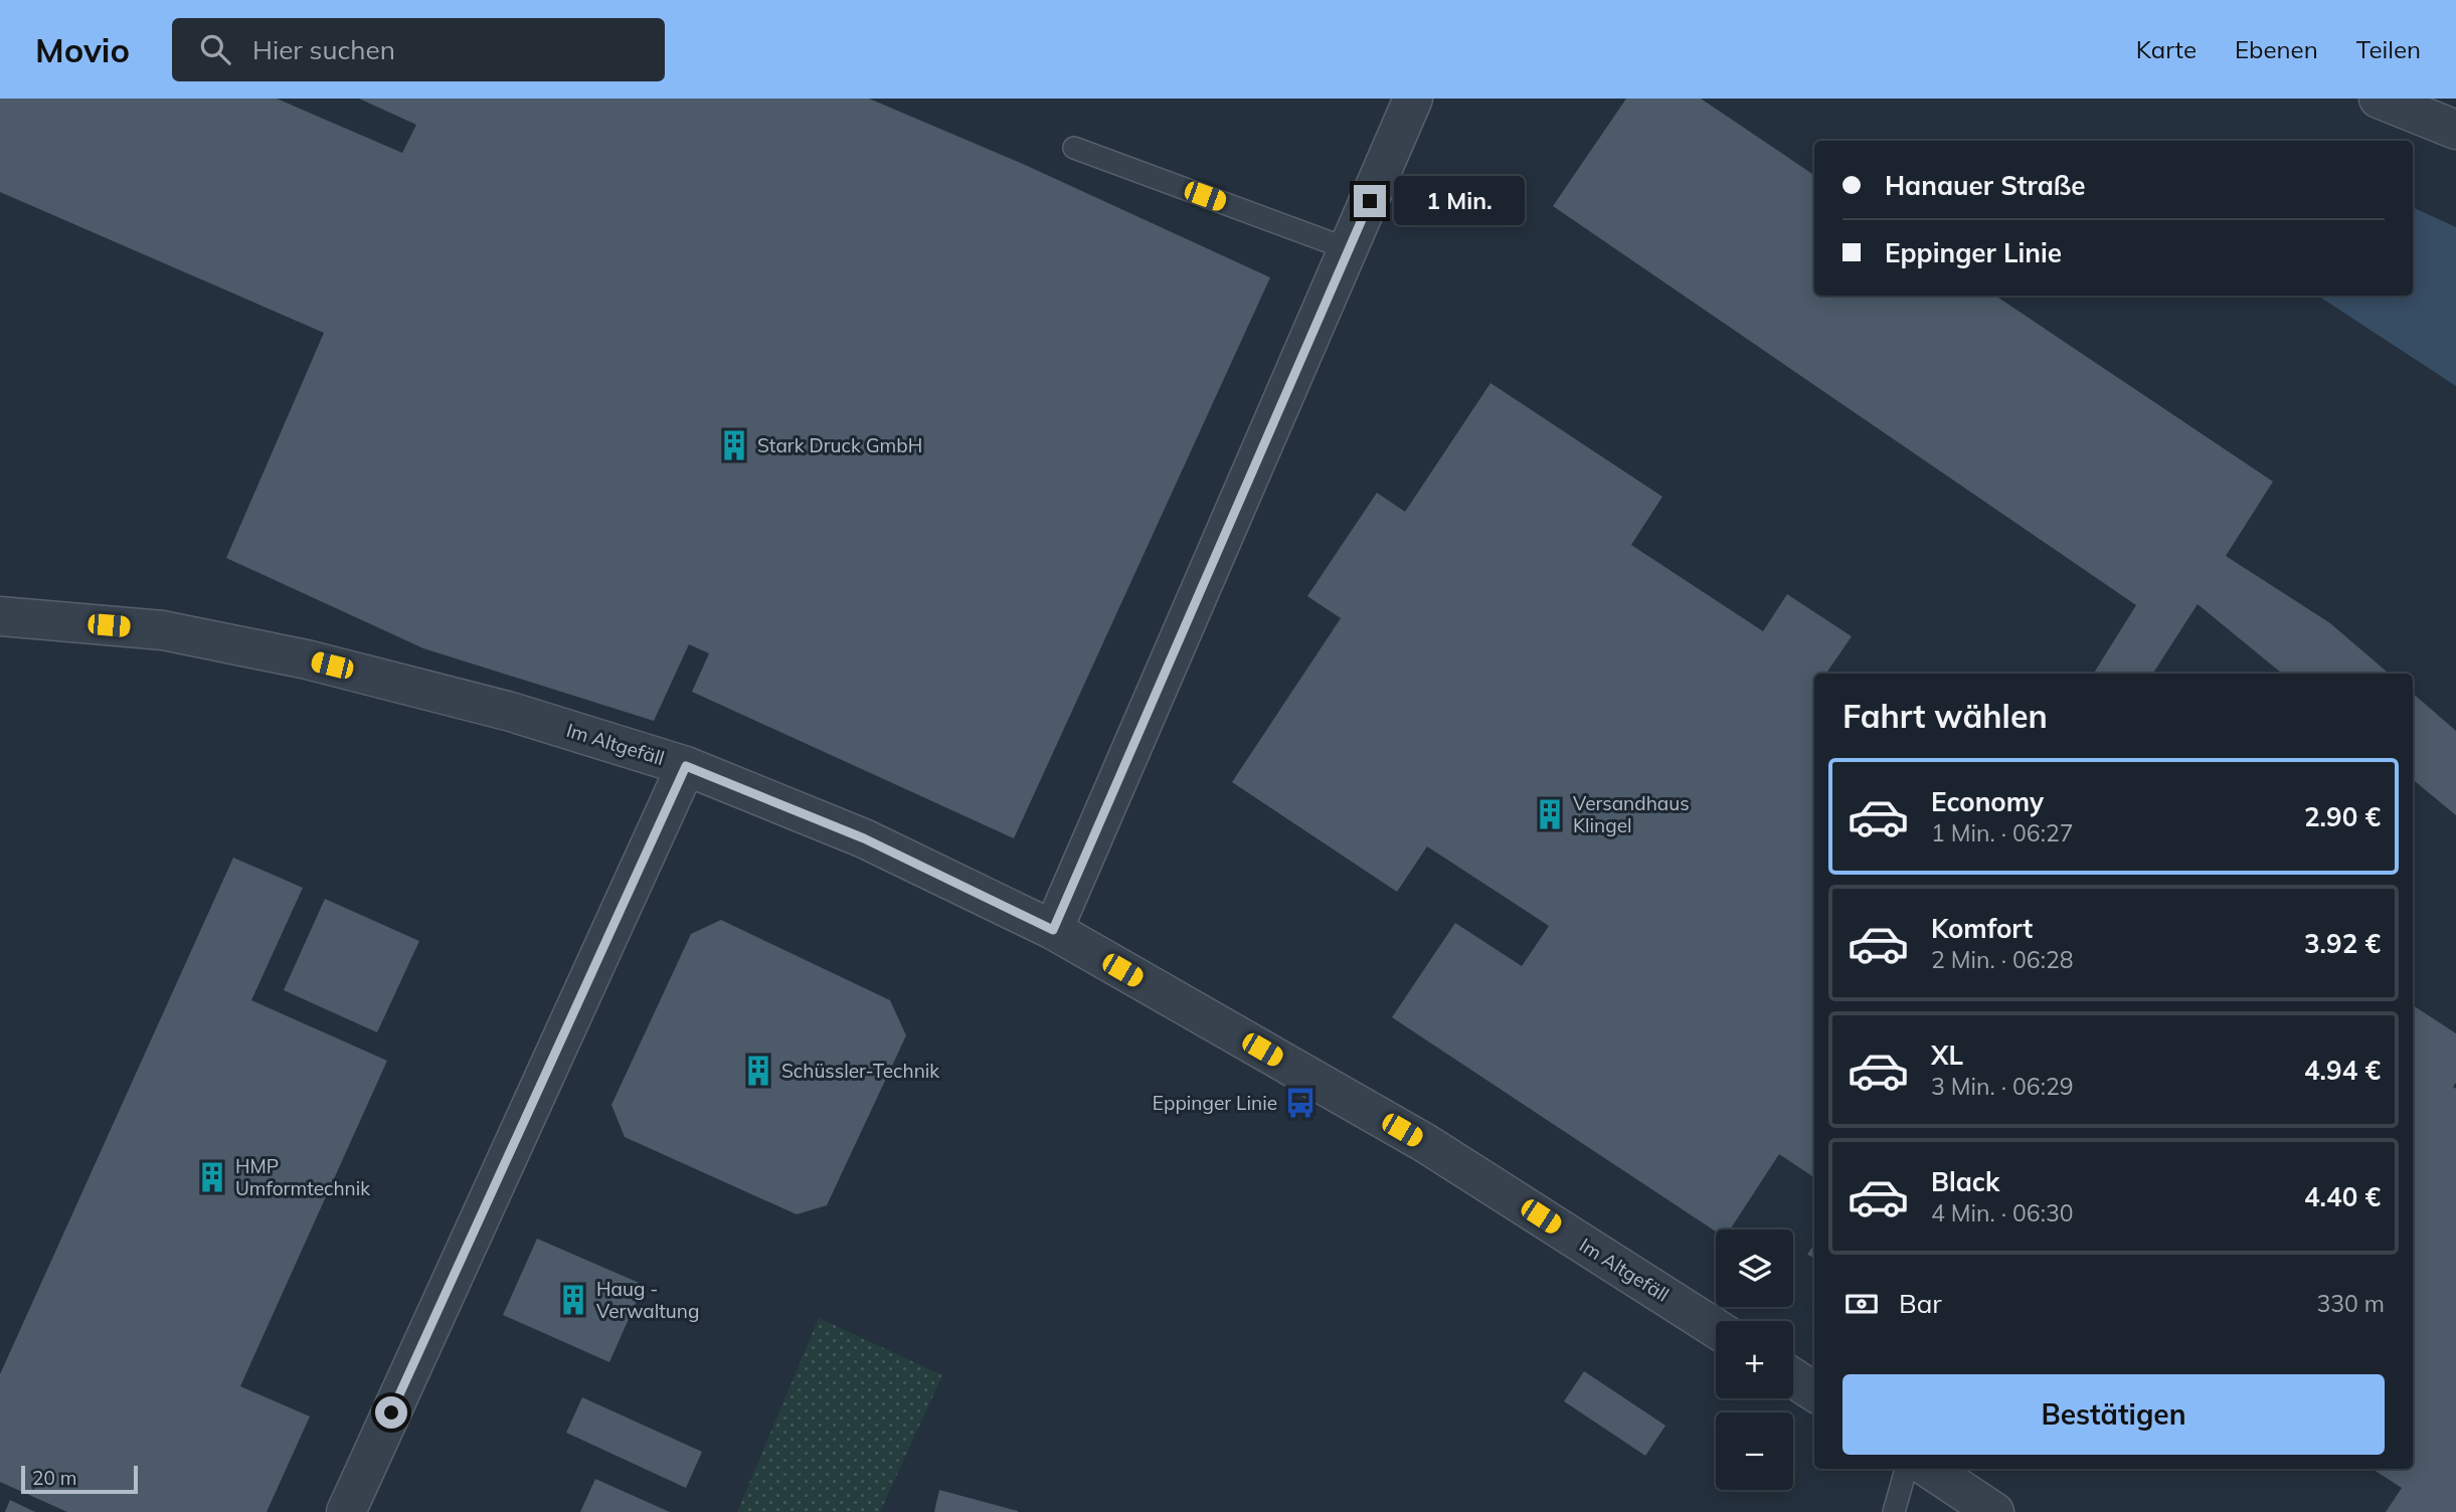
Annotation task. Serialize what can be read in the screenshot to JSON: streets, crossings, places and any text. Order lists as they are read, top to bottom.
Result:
{
  "streets": {
    "street": ["Im Altgefäll"]
  },
  "places": {
    "building": [
      "Stark Druck GmbH",
      "Versandhaus Klingel",
      "Schüssler-Technik",
      "HMP Umformtechnik",
      "Haug - Verwaltung"
    ],
    "bus stop": ["Eppinger Linie"]
  },
  "scale_bar": "20 m",
  "page": {
    "header": "Movio",
    "search": "Hier suchen",
    "nav": ["Karte", "Ebenen", "Teilen"],
    "banner": ["Hanauer Straße", "Eppinger Linie"],
    "bubble": "1 Min.",
    "heading": "Fahrt wählen",
    "list": [
      {
        "name": "Economy",
        "note": "1 Min. · 06:27",
        "value": "2.90 €"
      },
      {
        "name": "Komfort",
        "note": "2 Min. · 06:28",
        "value": "3.92 €"
      },
      {
        "name": "XL",
        "note": "3 Min. · 06:29",
        "value": "4.94 €"
      },
      {
        "name": "Black",
        "note": "4 Min. · 06:30",
        "value": "4.40 €"
      }
    ],
    "map_buttons": ["+", "−"],
    "pay": ["Bar", "330 m"],
    "buttons": "Bestätigen",
    "scale": "20 m"
  }
}
